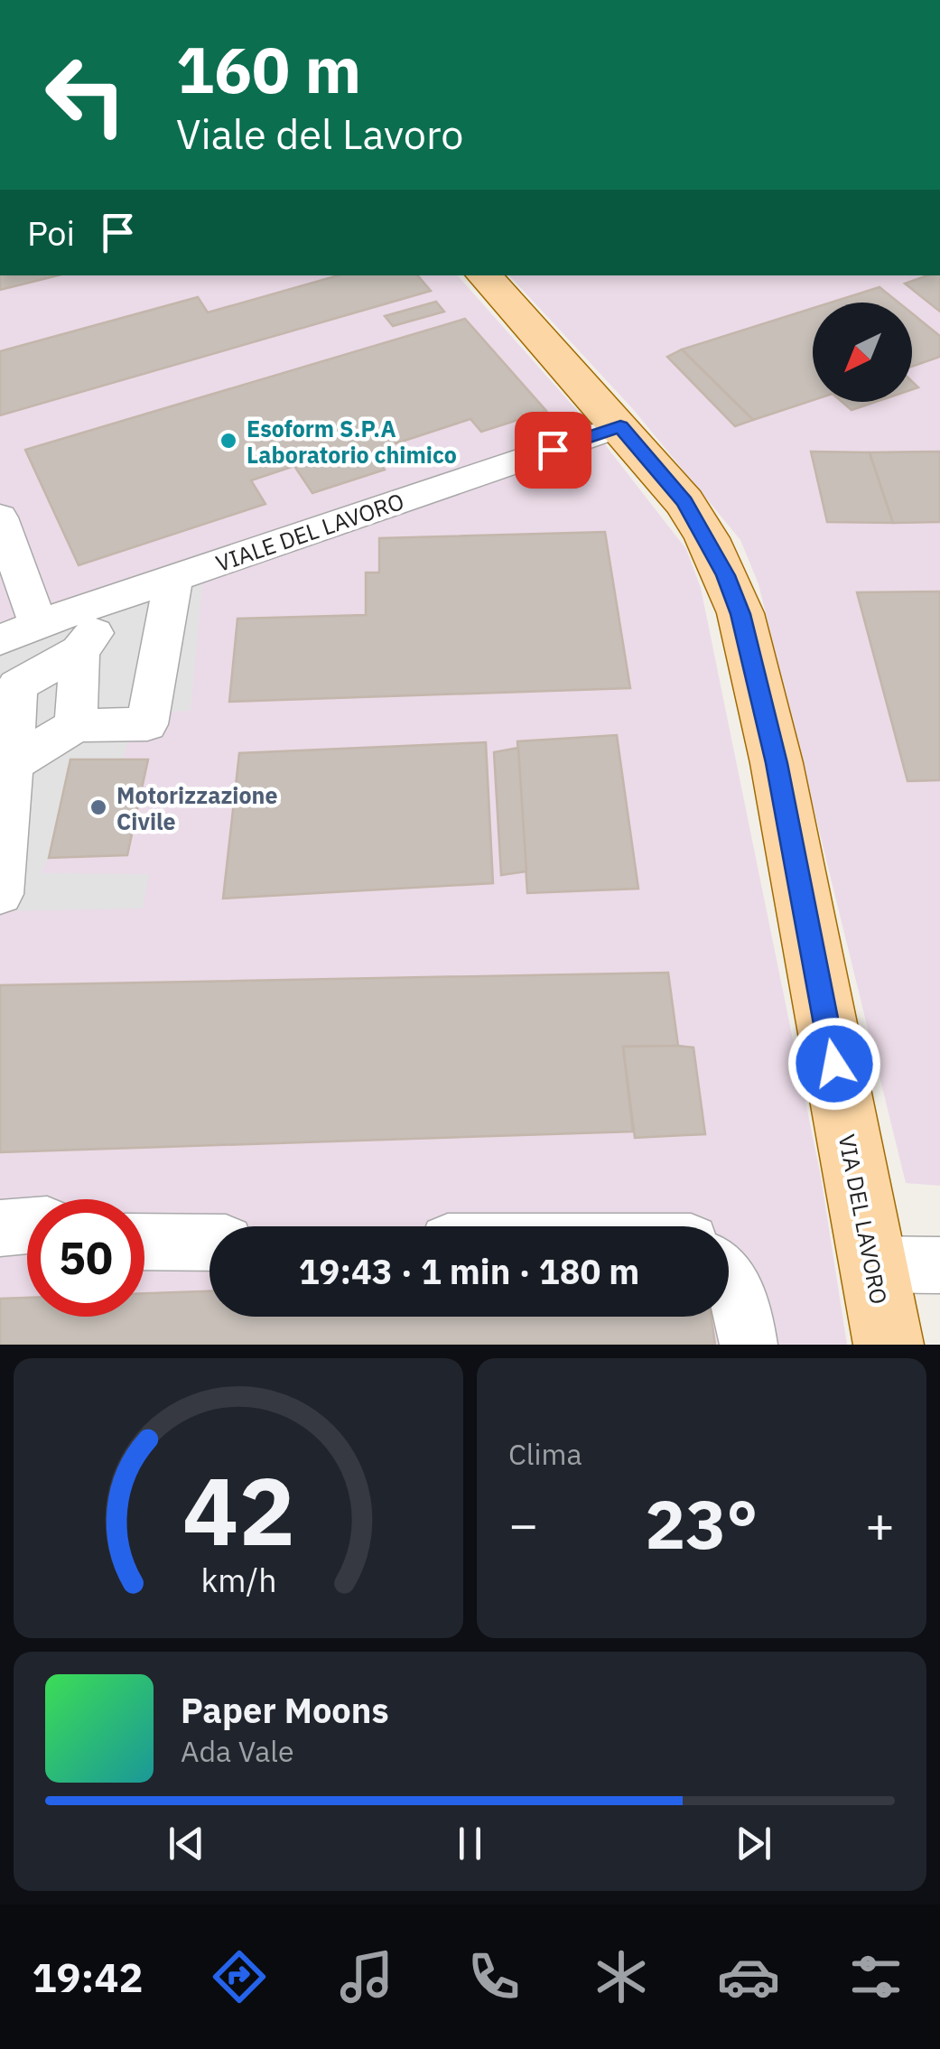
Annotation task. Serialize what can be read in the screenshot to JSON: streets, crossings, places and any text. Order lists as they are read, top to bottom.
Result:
{
  "streets": {
    "main road": ["VIA DEL LAVORO"],
    "street": ["VIALE DEL LAVORO"]
  },
  "crossings": [
    ["VIALE DEL LAVORO", "VIA DEL LAVORO"]
  ],
  "places": ["Esoform S.P.A Laboratorio chimico", "Motorizzazione Civile"],
  "north": "bottom left",
  "page": {
    "turn": ["160 m", "Viale del Lavoro"],
    "then": "Poi",
    "limit": "50",
    "trip": "19:43 · 1 min · 180 m",
    "tile": "Clima",
    "heat": ["−", "23°", "+"],
    "song": ["Paper Moons", "Ada Vale"],
    "tabs": "19:42",
    "gauge": ["42", "km/h"]
  }
}
